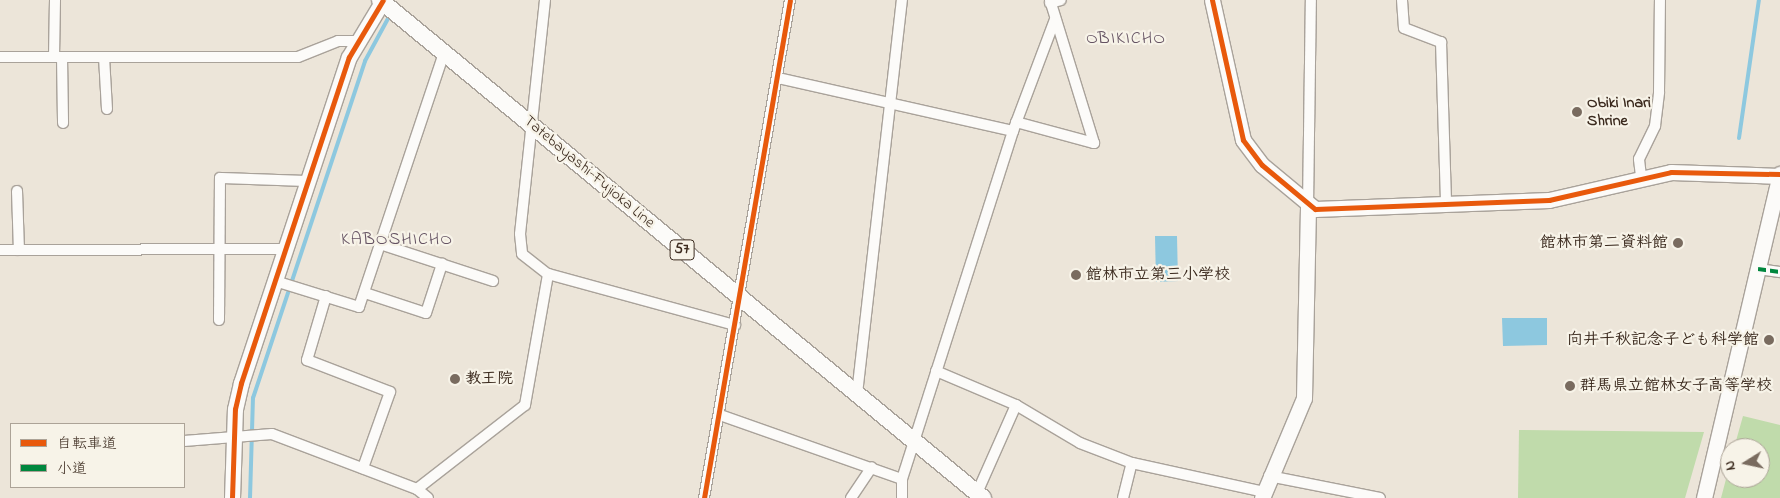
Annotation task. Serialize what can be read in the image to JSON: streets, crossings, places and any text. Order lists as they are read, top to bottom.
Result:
{
  "streets": {
    "main road": ["Tatebayashi-Fujioka Line", "57"]
  },
  "districts": ["OBIKICHO", "KABOSHICHO"],
  "places": [
    "Obiki Inari Shrine",
    "館林市第二資料館",
    "館林市立第三小学校",
    "向井千秋記念子ども科学館",
    "教王院",
    "群馬県立館林女子高等学校"
  ],
  "legend": ["自転車道", "小道"],
  "north": "left"
}
